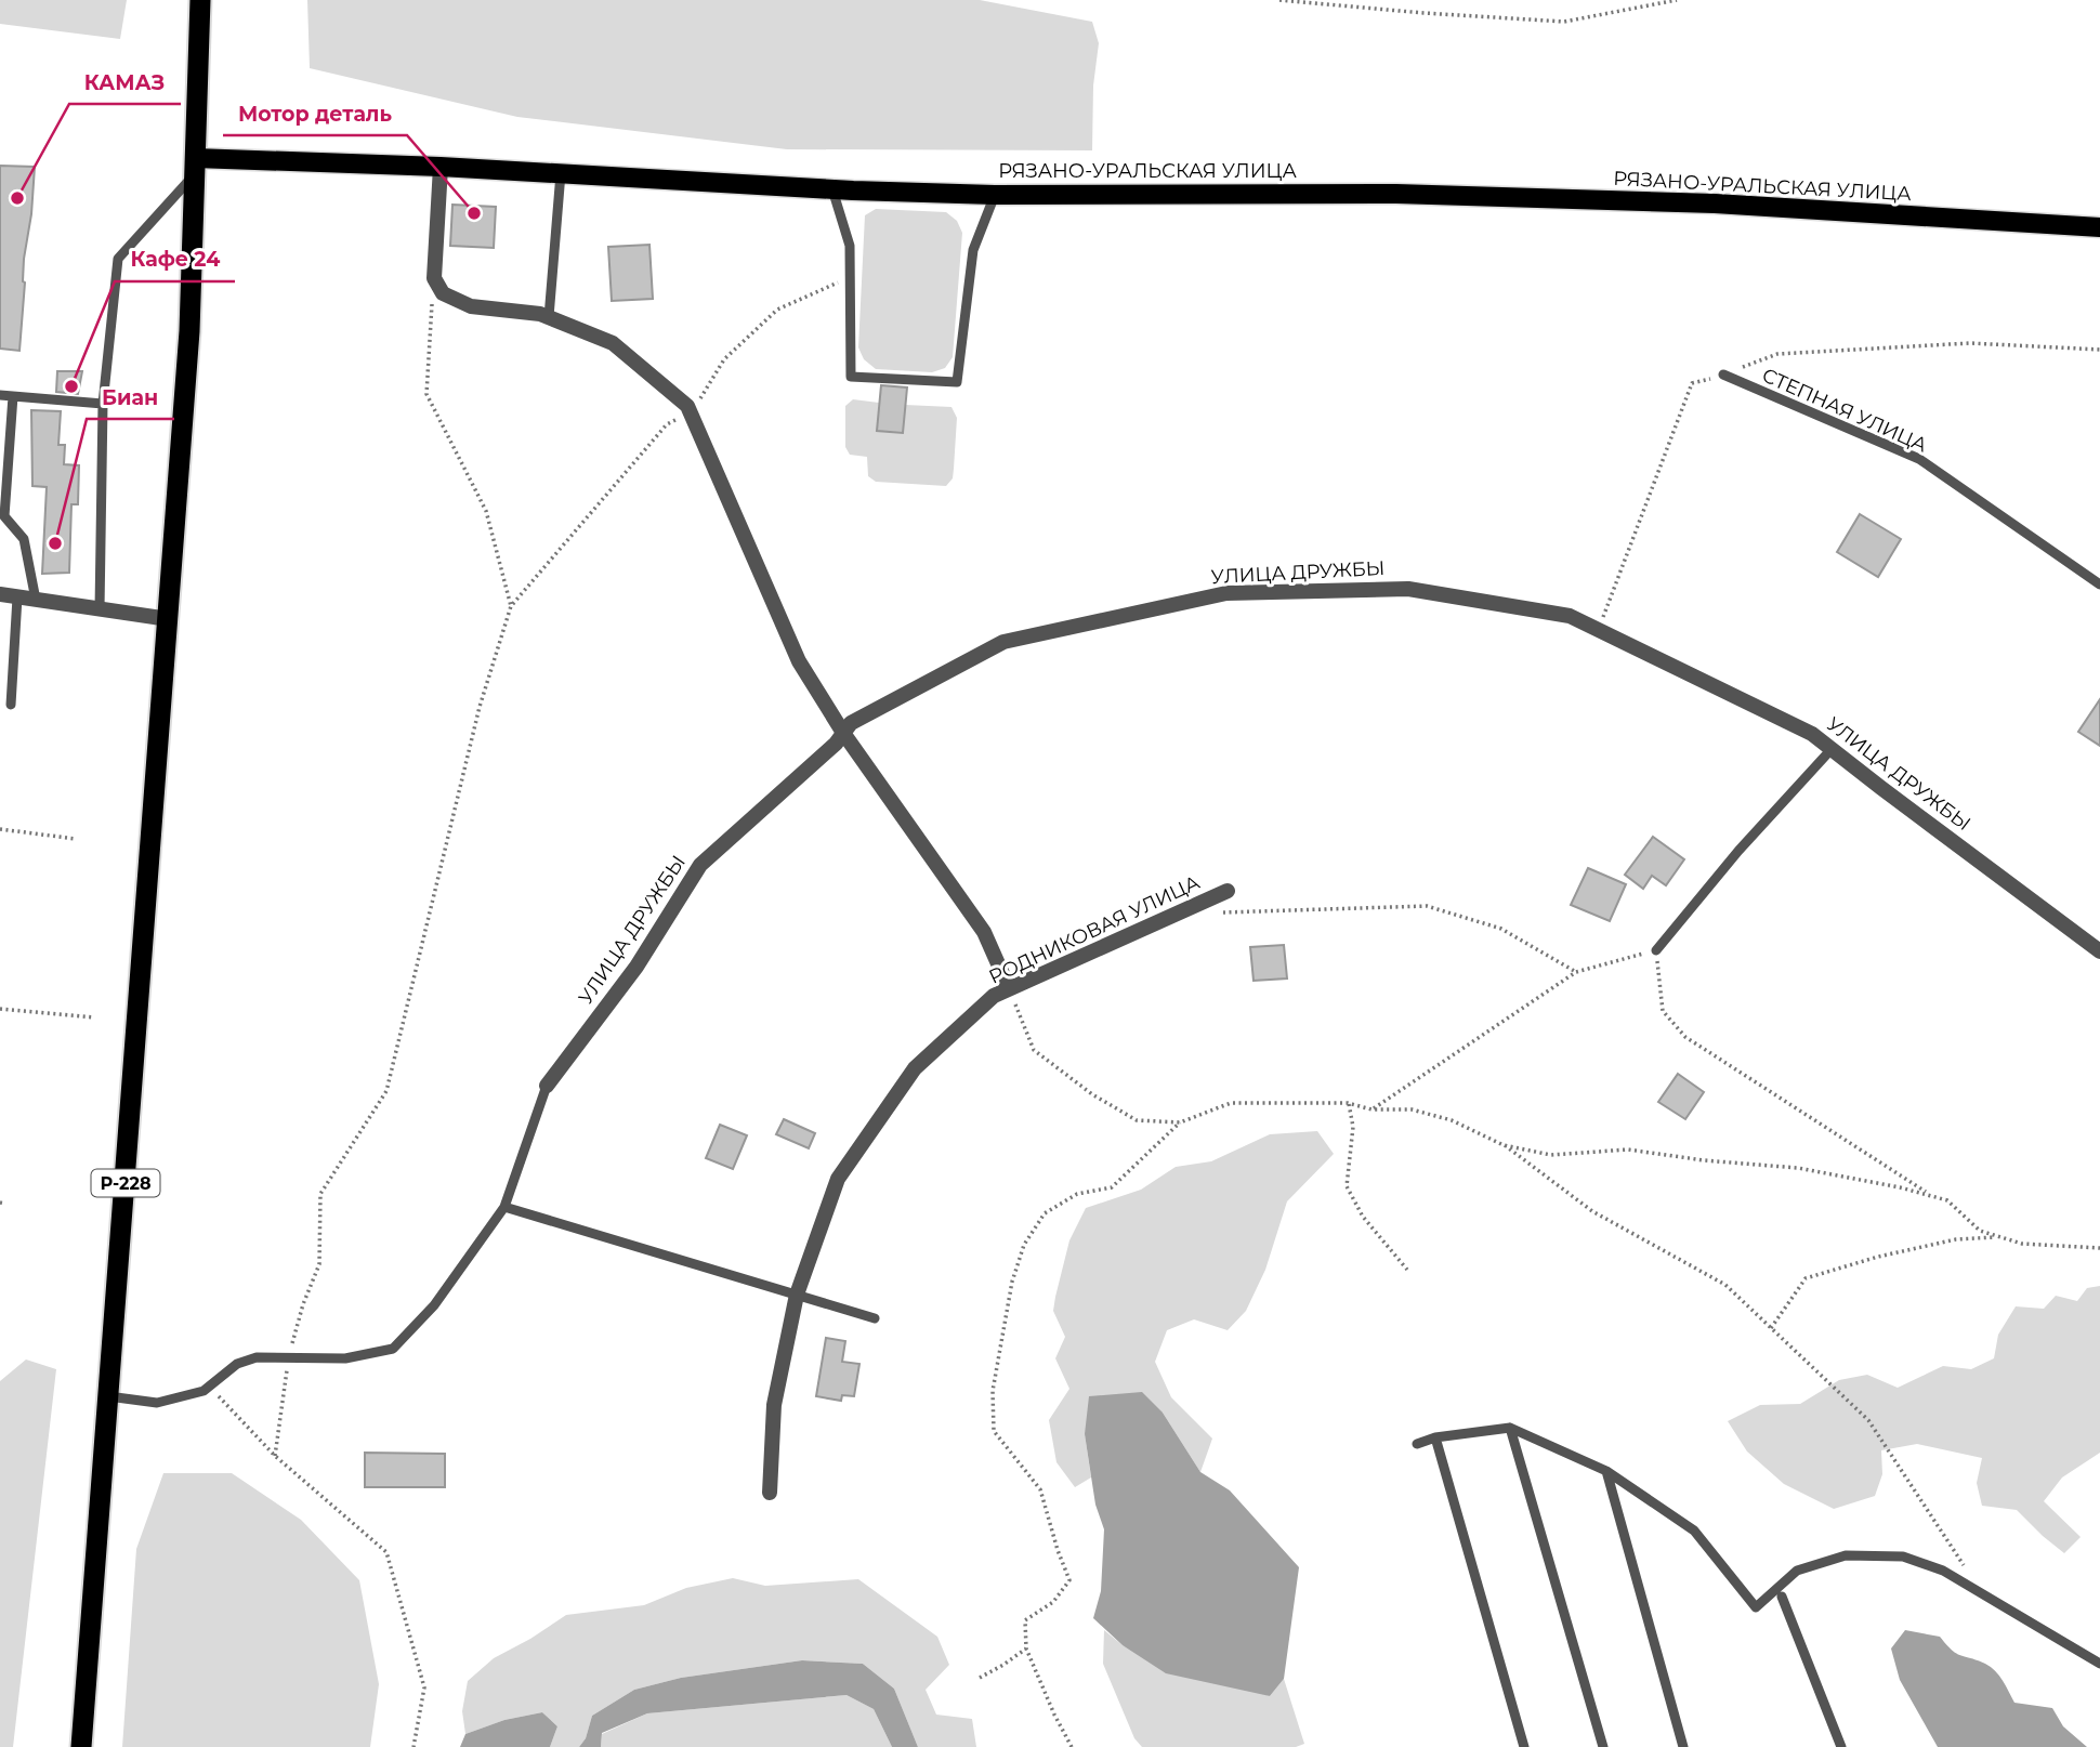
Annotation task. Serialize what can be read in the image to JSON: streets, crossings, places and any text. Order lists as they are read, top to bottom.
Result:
{
  "streets": {
    "highway": ["Р-228"],
    "main road": ["РЯЗАНО-УРАЛЬСКАЯ УЛИЦА"],
    "street": ["УЛИЦА ДРУЖБЫ", "РОДНИКОВАЯ УЛИЦА"],
    "lane": ["СТЕПНАЯ УЛИЦА"]
  },
  "crossings": [
    ["РЯЗАНО-УРАЛЬСКАЯ УЛИЦА", "Р-228"]
  ],
  "places": [
    "КАМАЗ",
    "Мотор деталь",
    "Кафе 24",
    "Биан"
  ]
}
